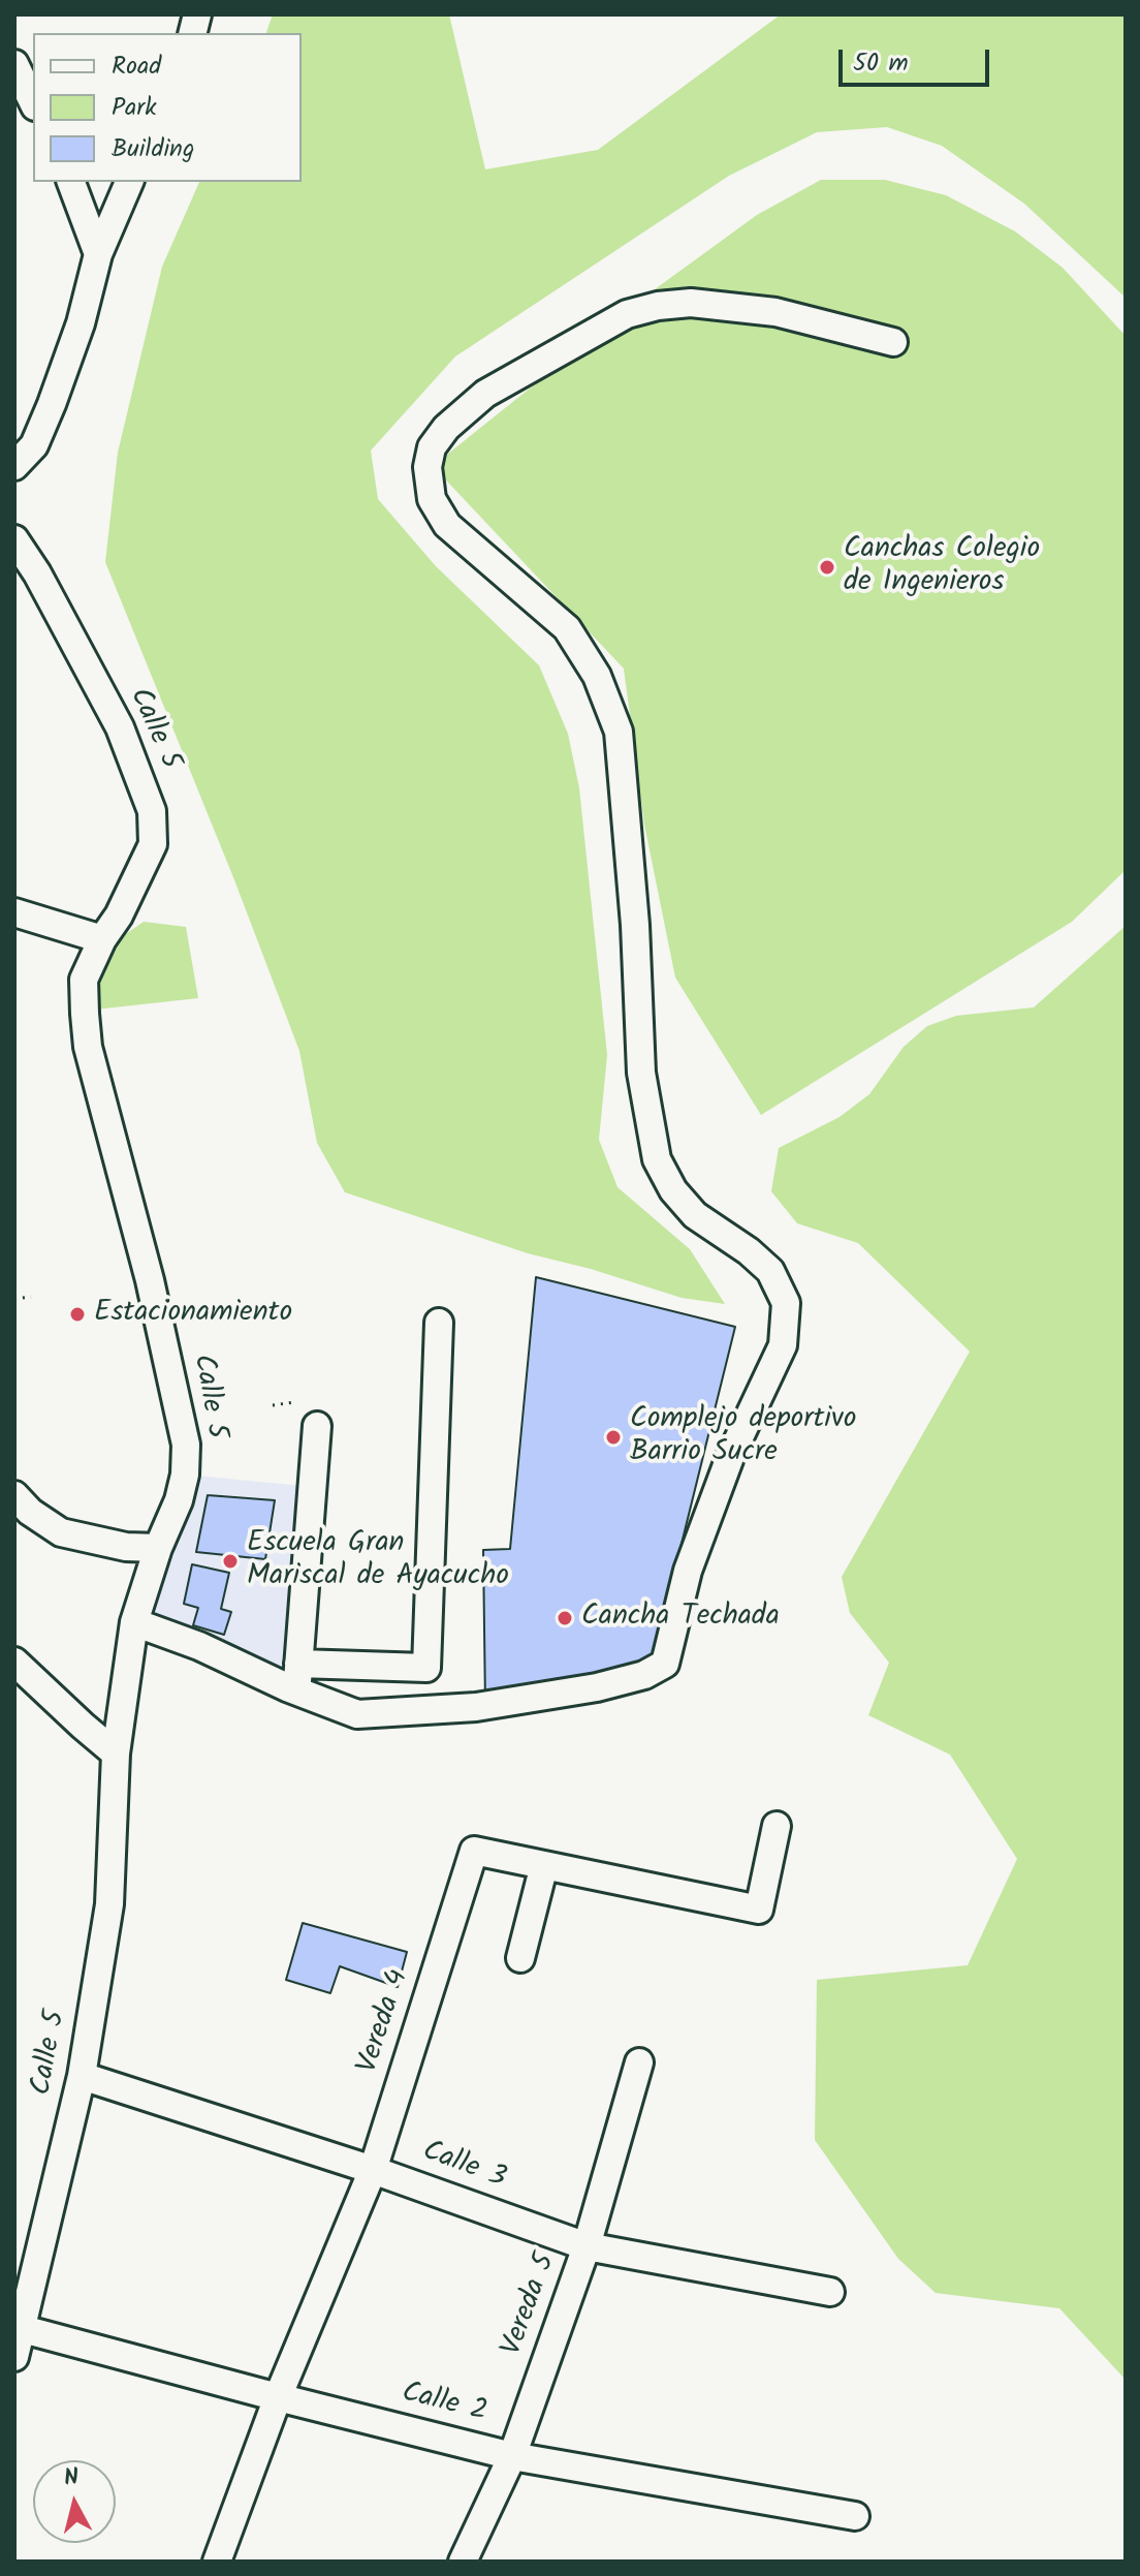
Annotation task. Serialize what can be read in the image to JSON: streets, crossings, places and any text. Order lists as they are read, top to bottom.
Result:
{
  "streets": {
    "street": [
      "Calle 5",
      "Vereda 4",
      "Calle 3",
      "Vereda 5",
      "Calle 2"
    ]
  },
  "crossings": [
    ["Calle 5", "Calle 3"],
    ["Calle 5", "Calle 2"],
    ["Vereda 4", "Calle 3"],
    ["Vereda 4", "Calle 2"],
    ["Calle 3", "Vereda 5"],
    ["Vereda 5", "Calle 2"]
  ],
  "places": [
    "Canchas Colegio de Ingenieros",
    "Estacionamiento",
    "Complejo deportivo Barrio Sucre",
    "Escuela Gran Mariscal de Ayacucho",
    "Cancha Techada"
  ],
  "legend": ["Road", "Park", "Building"],
  "scale_bar": "50 m",
  "north": "top"
}
